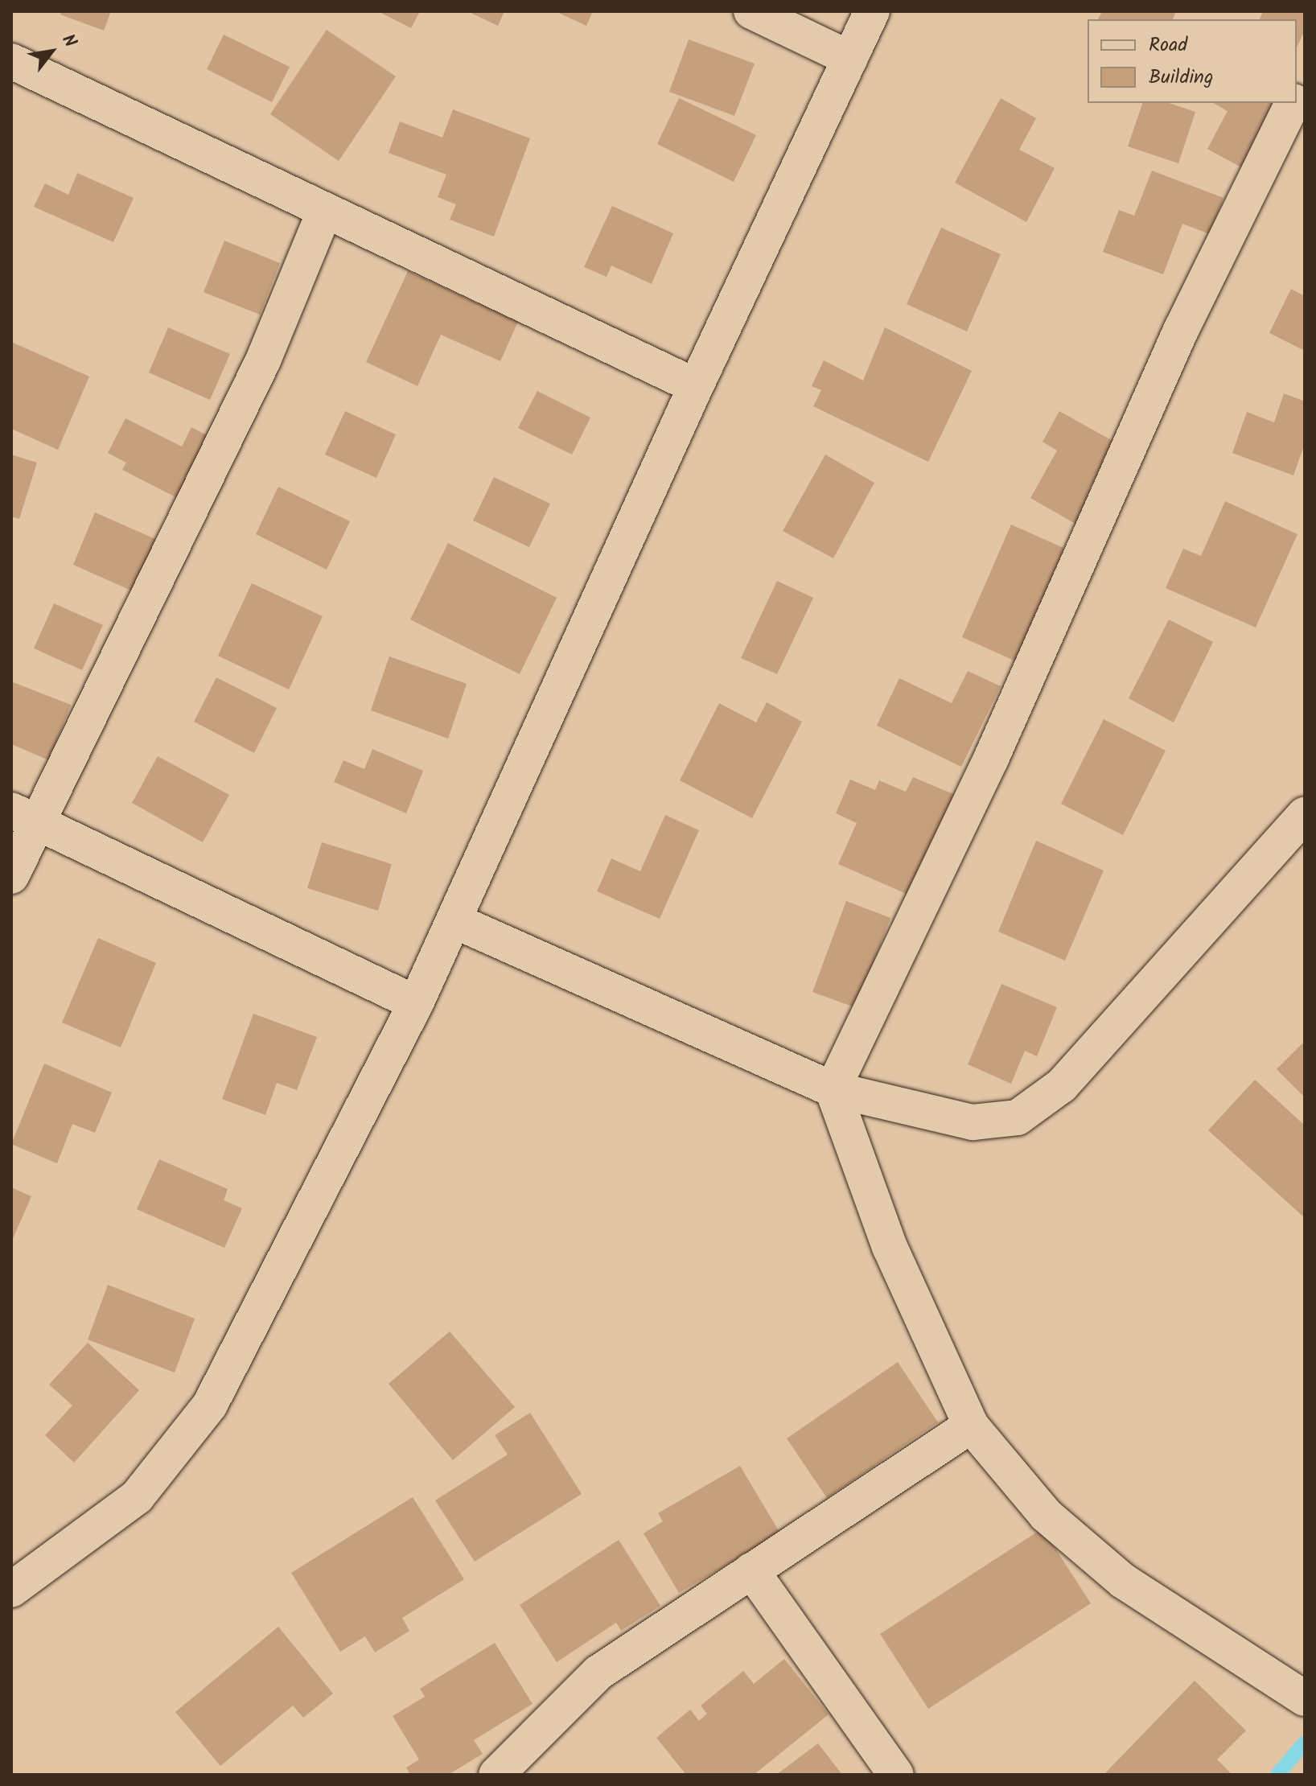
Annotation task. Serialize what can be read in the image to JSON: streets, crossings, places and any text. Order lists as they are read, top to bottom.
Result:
{
  "legend": ["Road", "Building"],
  "north": "top right"
}
